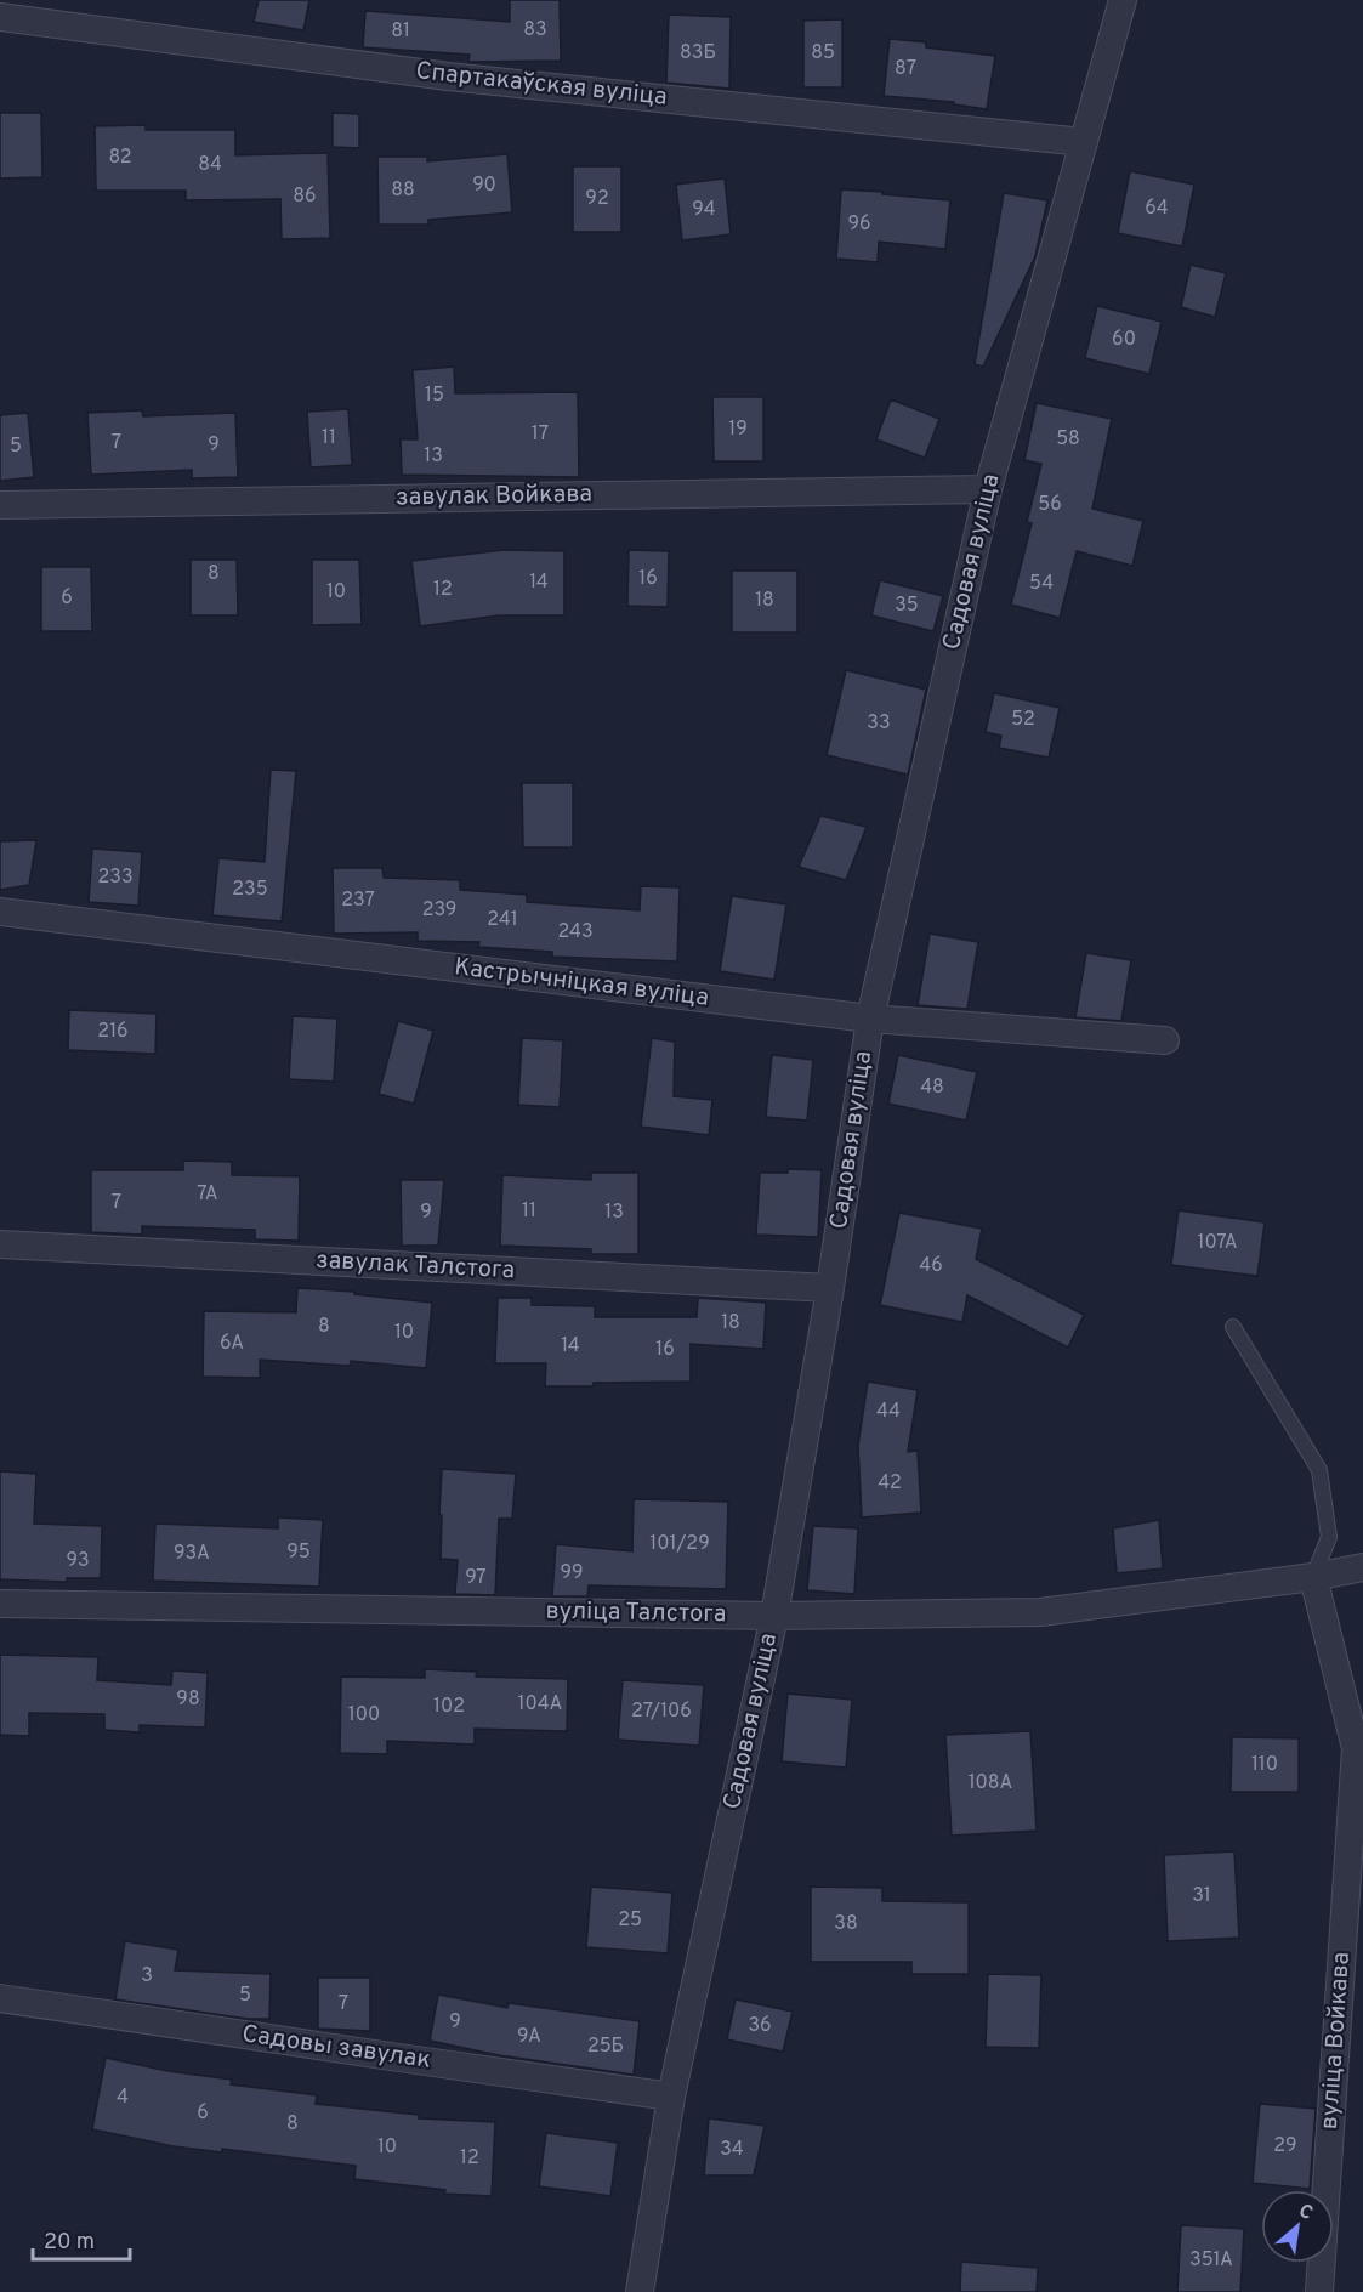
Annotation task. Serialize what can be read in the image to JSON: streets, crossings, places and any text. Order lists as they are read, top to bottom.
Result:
{
  "streets": {
    "street": [
      "Спартакаўская вуліца",
      "завулак Войкава",
      "Садовая вуліца",
      "Кастрычніцкая вуліца",
      "завулак Талстога",
      "вуліца Талстога",
      "вуліца Войкава",
      "Садовы завулак"
    ]
  },
  "crossings": [
    ["Спартакаўская вуліца", "Садовая вуліца"],
    ["завулак Войкава", "Садовая вуліца"],
    ["Садовая вуліца", "Кастрычніцкая вуліца"],
    ["Садовая вуліца", "завулак Талстога"],
    ["Садовая вуліца", "вуліца Талстога"],
    ["Садовая вуліца", "Садовы завулак"],
    ["вуліца Талстога", "вуліца Войкава"]
  ],
  "house_numbers": [
    "83",
    "81",
    "83Б",
    "85",
    "87",
    "82",
    "84",
    "90",
    "88",
    "86",
    "92",
    "64",
    "94",
    "96",
    "60",
    "15",
    "19",
    "17",
    "11",
    "58",
    "7",
    "9",
    "5",
    "13",
    "56",
    "8",
    "16",
    "14",
    "54",
    "12",
    "10",
    "6",
    "18",
    "35",
    "52",
    "33",
    "233",
    "235",
    "237",
    "239",
    "241",
    "243",
    "216",
    "48",
    "7А",
    "7",
    "11",
    "9",
    "13",
    "107А",
    "46",
    "18",
    "8",
    "10",
    "6А",
    "14",
    "16",
    "44",
    "42",
    "101/29",
    "95",
    "93А",
    "93",
    "99",
    "97",
    "98",
    "104А",
    "102",
    "27/106",
    "100",
    "110",
    "108А",
    "31",
    "25",
    "38",
    "3",
    "5",
    "7",
    "9",
    "36",
    "9А",
    "25Б",
    "4",
    "6",
    "8",
    "29",
    "10",
    "34",
    "12",
    "351А"
  ],
  "scale_bar": "20 m",
  "north": "top right"
}
